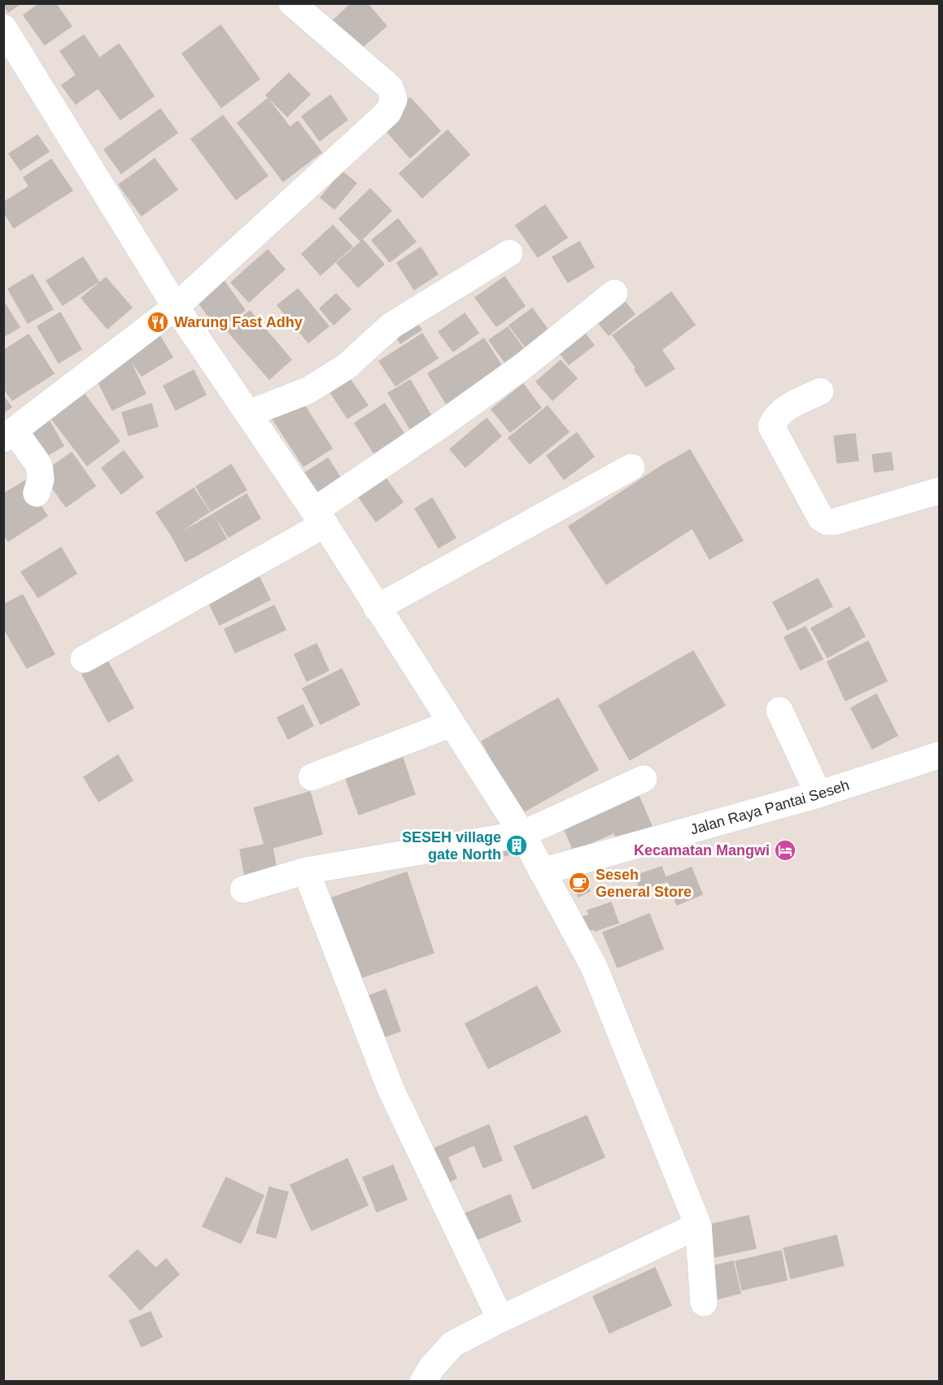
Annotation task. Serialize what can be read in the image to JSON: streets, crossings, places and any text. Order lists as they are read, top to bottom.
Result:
{
  "streets": {
    "street": ["Jalan Raya Pantai Seseh"]
  },
  "places": {
    "restaurant": ["Warung Fast Adhy"],
    "building": ["SESEH village gate North"],
    "hotel": ["Kecamatan Mangwi"],
    "cafe": ["Seseh General Store"]
  }
}
